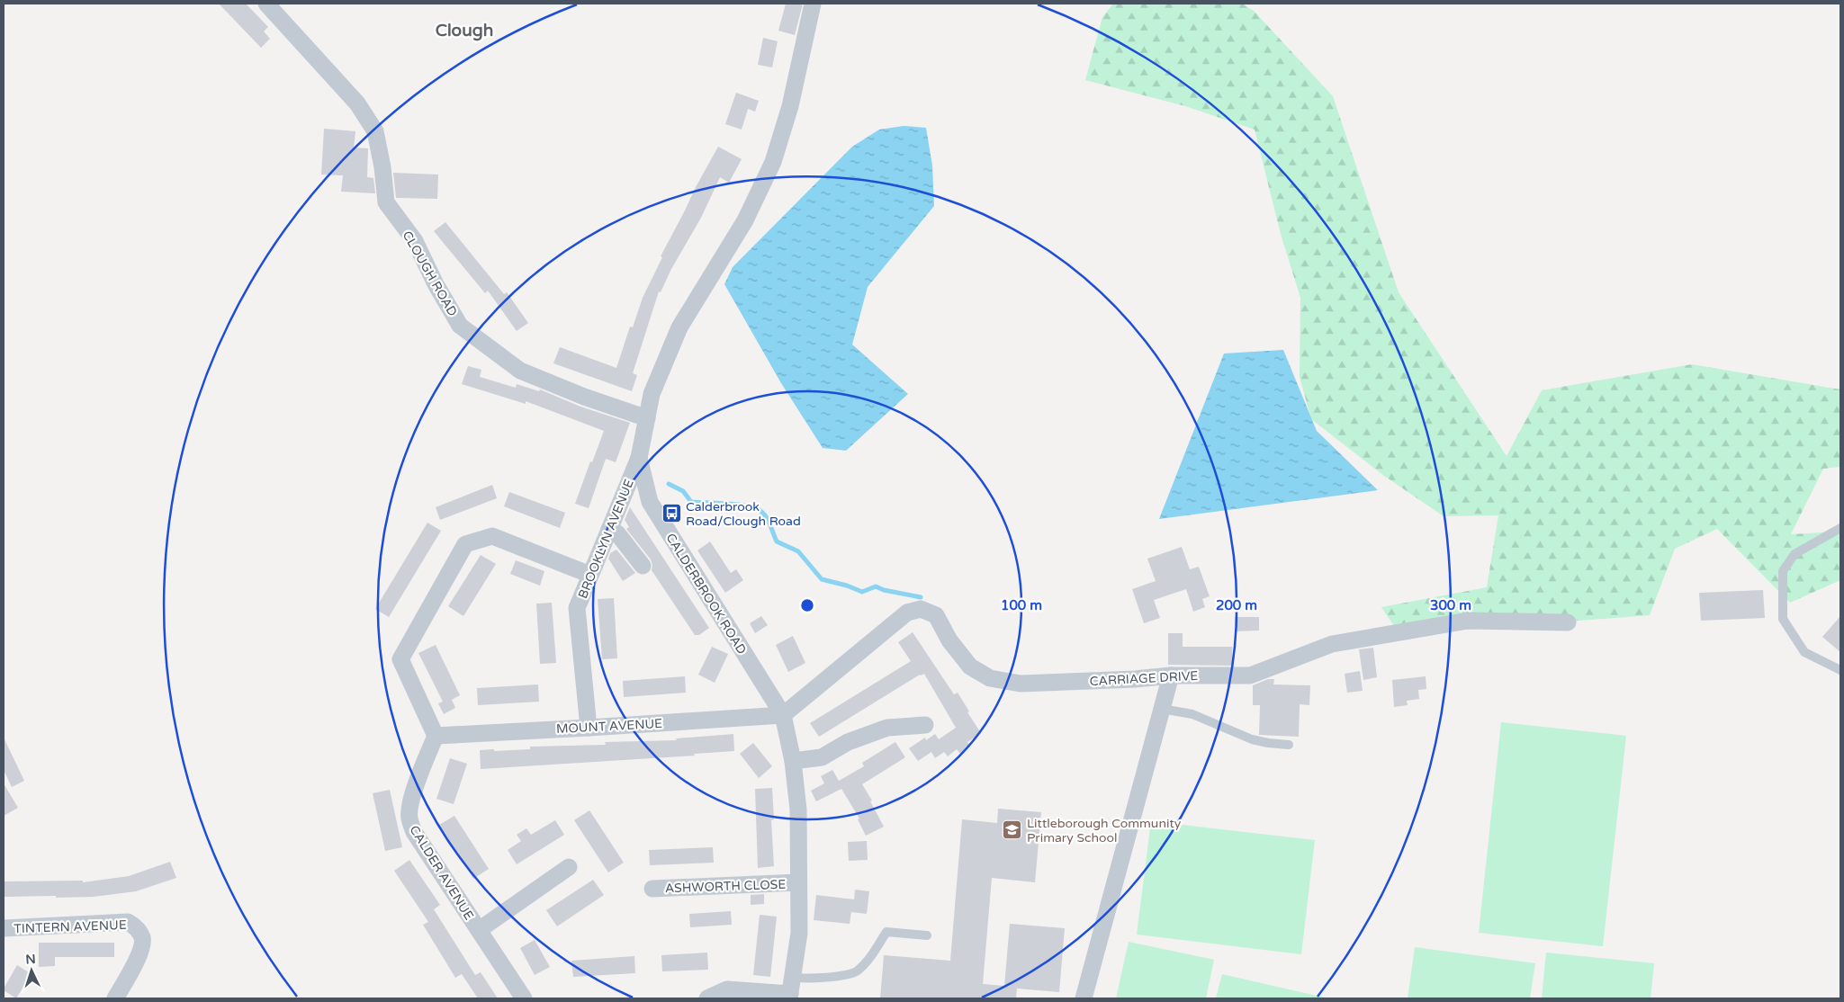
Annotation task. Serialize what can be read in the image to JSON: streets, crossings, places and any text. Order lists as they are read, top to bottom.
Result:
{
  "streets": {
    "street": [
      "CLOUGH ROAD",
      "BROOKLYN AVENUE",
      "CALDERBROOK ROAD",
      "CARRIAGE DRIVE",
      "MOUNT AVENUE",
      "CALDER AVENUE",
      "ASHWORTH CLOSE",
      "TINTERN AVENUE"
    ]
  },
  "crossings": [
    ["CLOUGH ROAD", "CALDERBROOK ROAD"],
    ["BROOKLYN AVENUE", "CALDERBROOK ROAD"],
    ["BROOKLYN AVENUE", "MOUNT AVENUE"],
    ["CALDERBROOK ROAD", "CARRIAGE DRIVE"],
    ["CALDERBROOK ROAD", "MOUNT AVENUE"],
    ["CALDERBROOK ROAD", "ASHWORTH CLOSE"],
    ["CARRIAGE DRIVE", "MOUNT AVENUE"],
    ["MOUNT AVENUE", "CALDER AVENUE"]
  ],
  "districts": ["Clough"],
  "places": {
    "bus stop": ["Calderbrook Road/Clough Road"],
    "school or university": ["Littleborough Community Primary School"]
  },
  "north": "top",
  "rings": ["100 m", "200 m", "300 m"]
}
